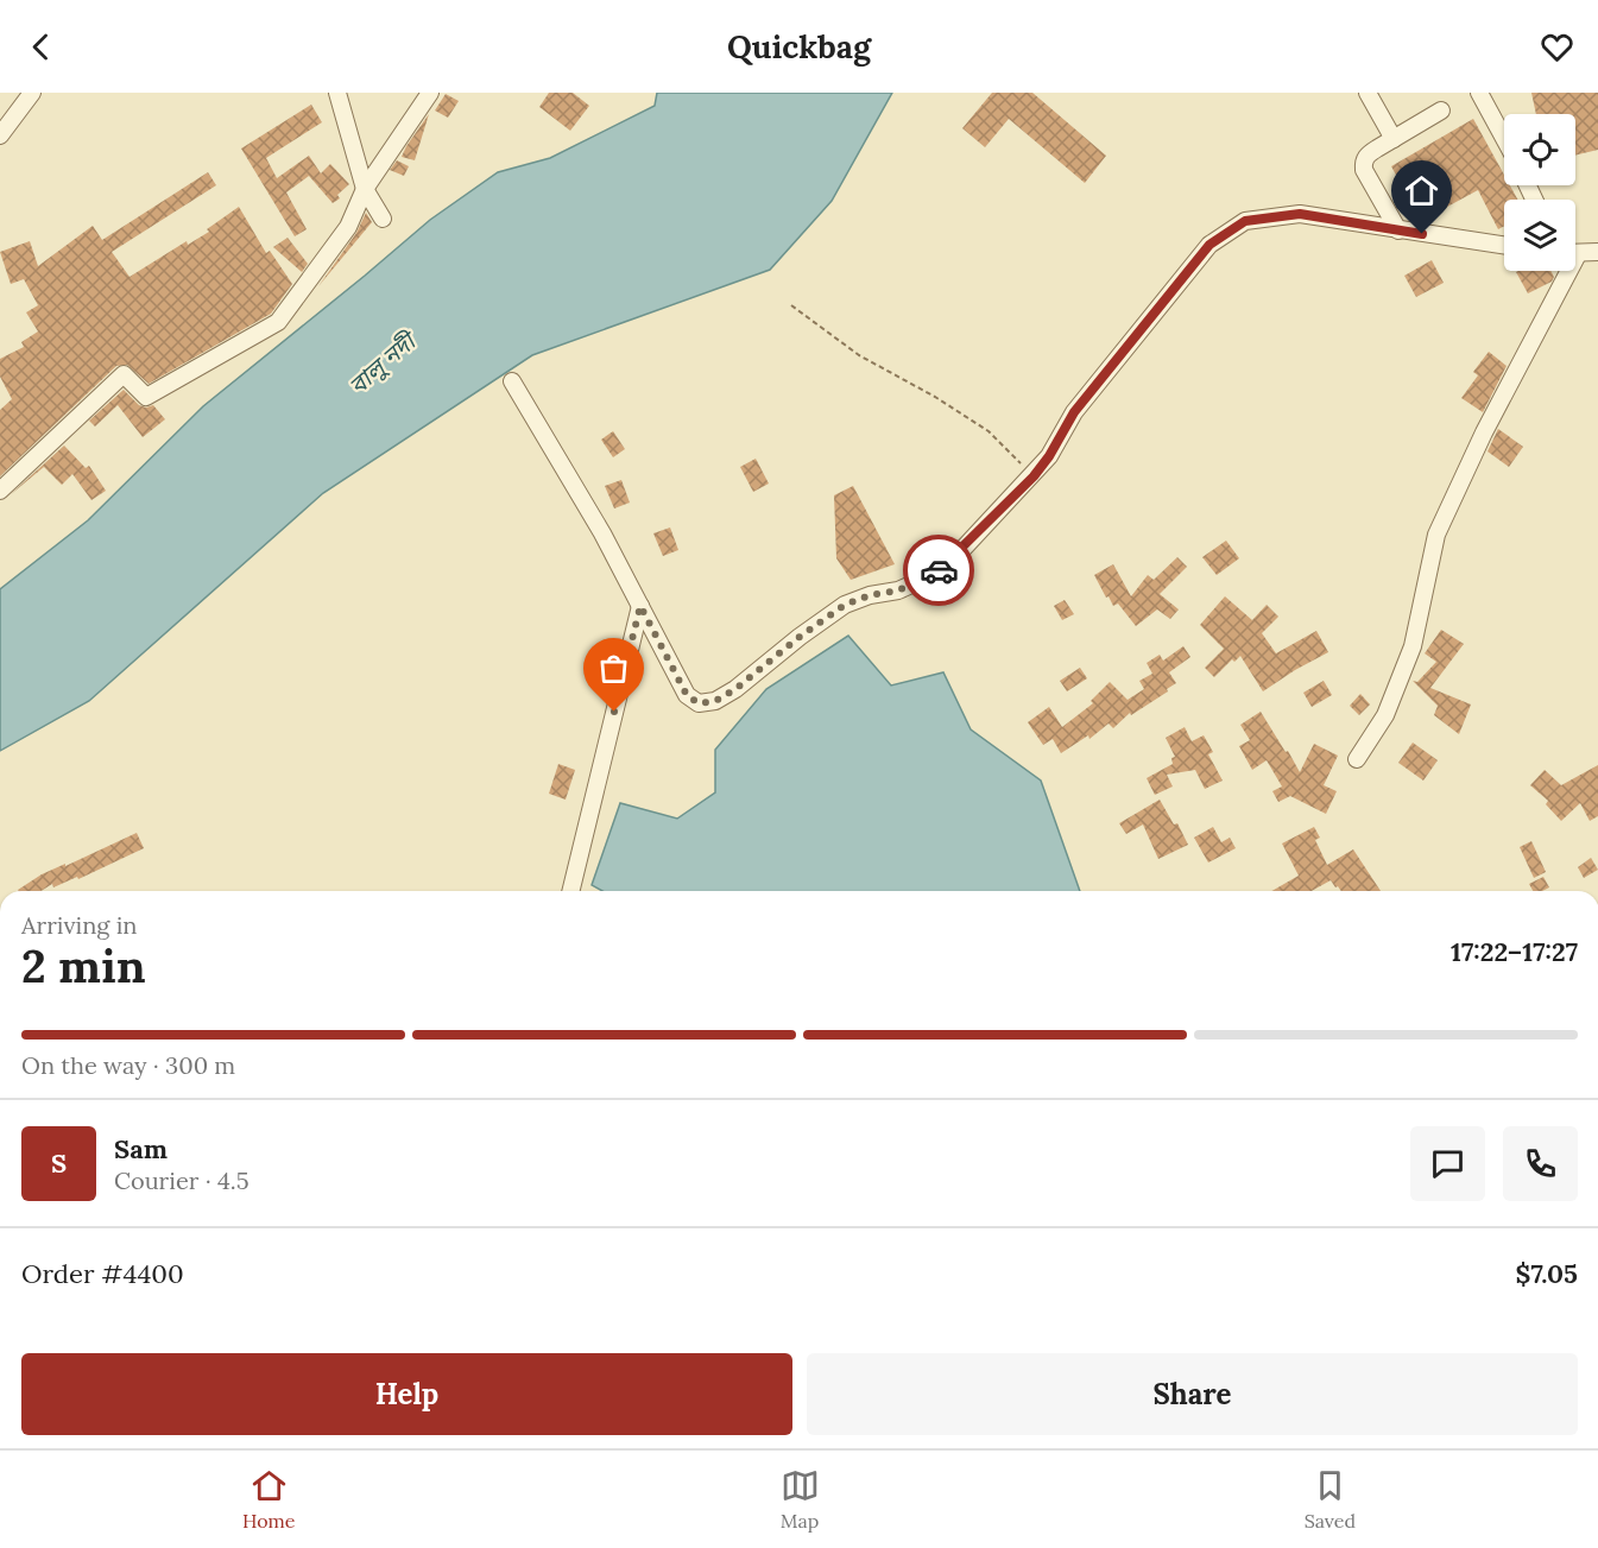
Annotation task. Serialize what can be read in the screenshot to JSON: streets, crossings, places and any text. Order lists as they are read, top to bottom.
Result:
{
  "water": ["বালু নদী"],
  "page": {
    "header": "Quickbag",
    "heading": ["2 min", "Arriving in", "17:22–17:27"],
    "panel": [
      "Sam",
      "Courier · 4.5",
      "Order #4400",
      "$7.05"
    ],
    "bar": "On the way · 300 m",
    "round": "S",
    "buttons": ["Help", "Share"],
    "tabs": ["Home", "Map", "Saved"]
  }
}
